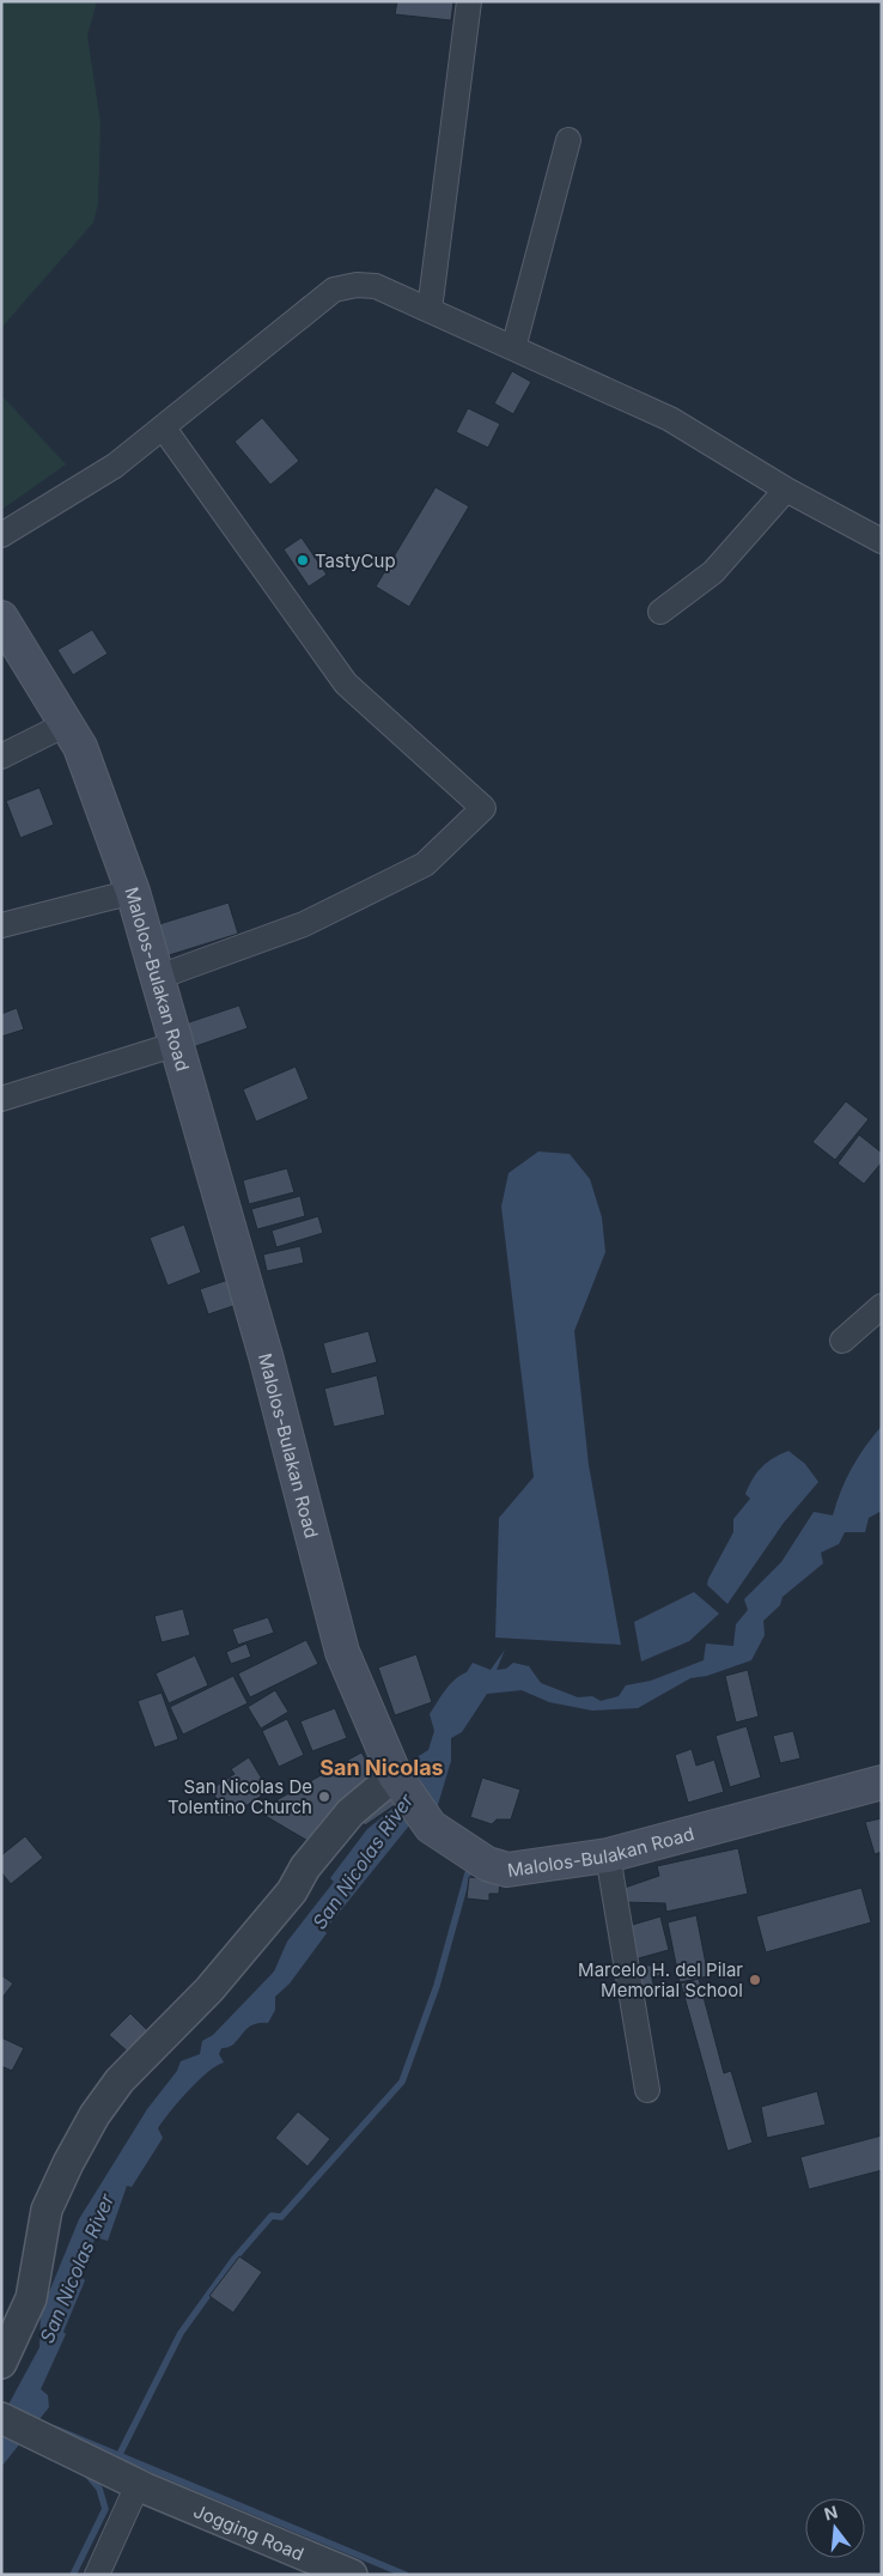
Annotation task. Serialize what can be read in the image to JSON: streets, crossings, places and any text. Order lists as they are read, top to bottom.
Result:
{
  "streets": {
    "main road": ["Malolos-Bulakan Road"],
    "street": ["Jogging Road"]
  },
  "districts": ["San Nicolas"],
  "water": ["San Nicolas River"],
  "places": ["TastyCup", "San Nicolas De Tolentino Church", "Marcelo H. del Pilar Memorial School"],
  "north": "top"
}
